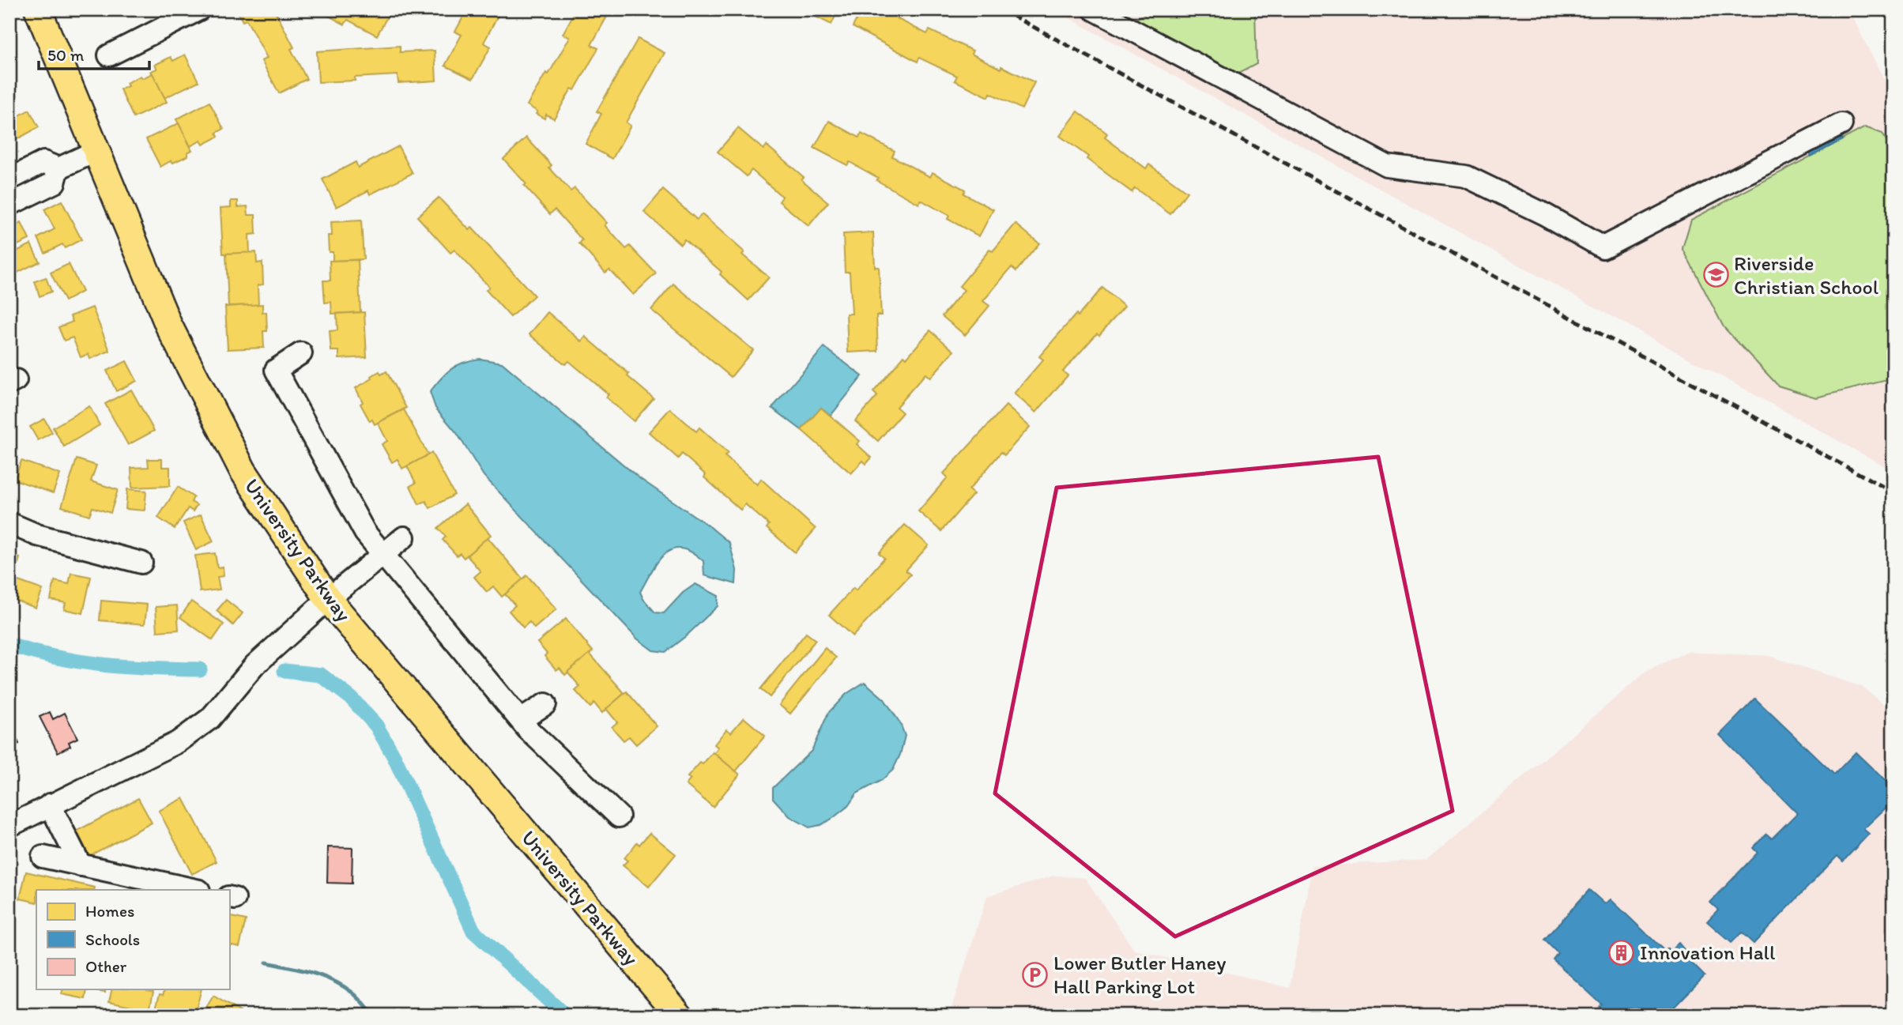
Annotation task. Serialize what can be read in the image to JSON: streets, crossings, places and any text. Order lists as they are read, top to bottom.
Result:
{
  "streets": {
    "main road": ["University Parkway"]
  },
  "places": {
    "school or university": ["Riverside Christian School"],
    "building": ["Innovation Hall"],
    "parking": ["Lower Butler Haney Hall Parking Lot"]
  },
  "legend": ["Homes", "Schools", "Other"],
  "scale_bar": "50 m"
}
